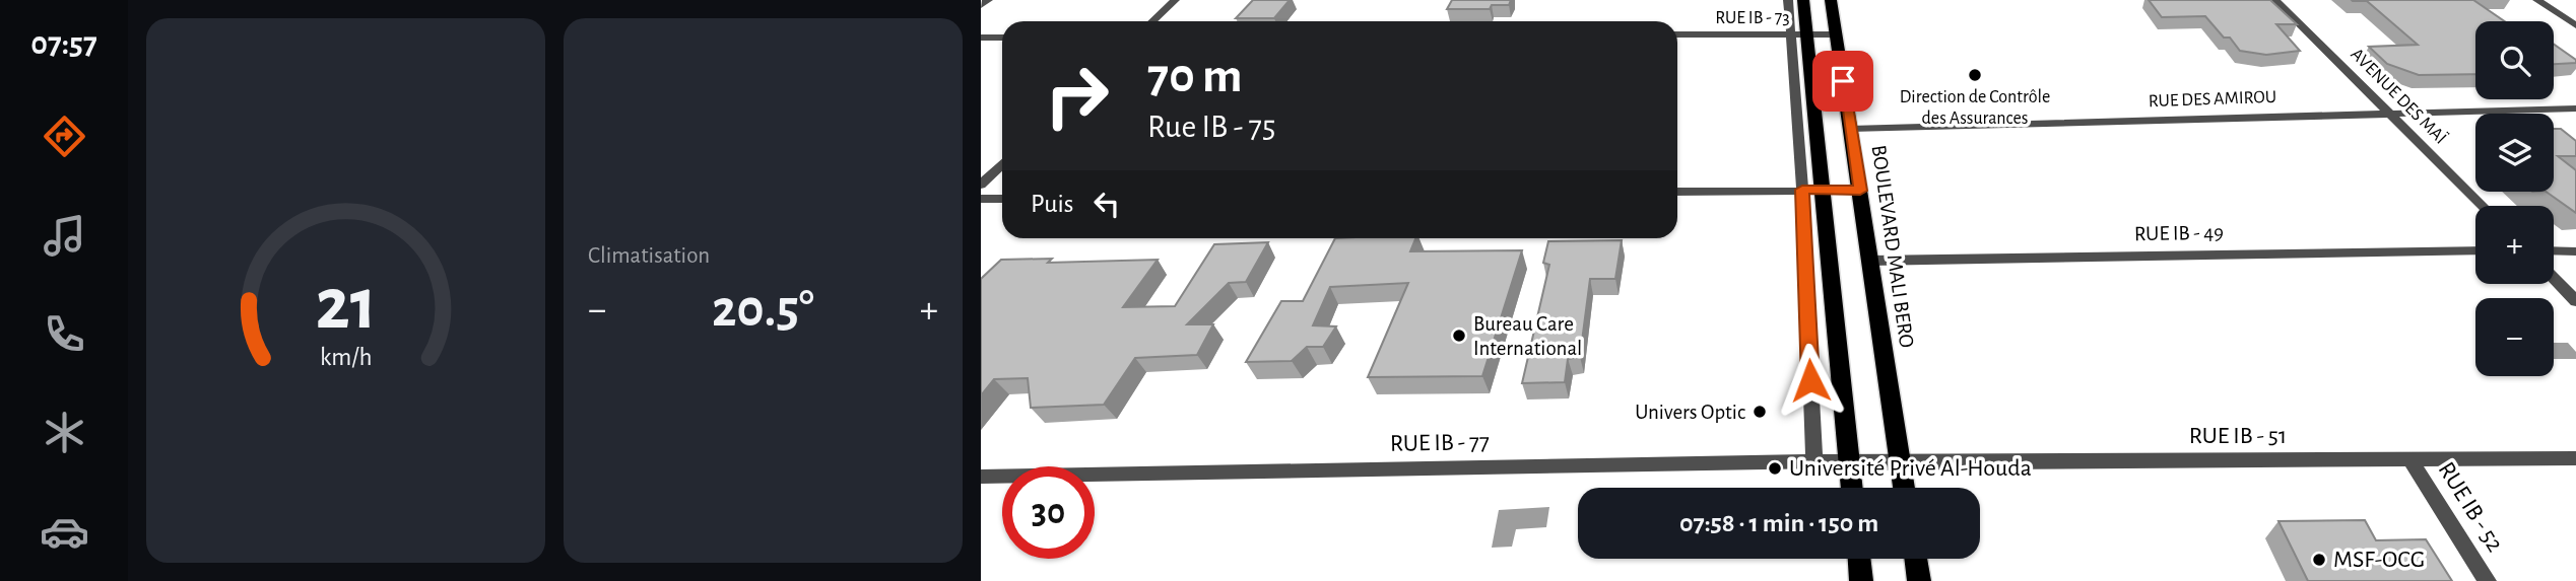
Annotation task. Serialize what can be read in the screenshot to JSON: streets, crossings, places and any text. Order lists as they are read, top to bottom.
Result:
{
  "streets": {
    "main road": ["BOULEVARD MALI BERO"],
    "street": [
      "RUE IB - 73",
      "AVENUE DES MAÏ",
      "RUE DES AMIROU",
      "RUE IB - 49",
      "RUE IB - 51",
      "RUE IB - 77",
      "RUE IB - 52"
    ]
  },
  "crossings": [
    ["RUE IB - 73", "BOULEVARD MALI BERO"],
    ["AVENUE DES MAÏ", "RUE DES AMIROU"],
    ["RUE DES AMIROU", "BOULEVARD MALI BERO"],
    ["RUE IB - 49", "BOULEVARD MALI BERO"],
    ["BOULEVARD MALI BERO", "RUE IB - 51"],
    ["BOULEVARD MALI BERO", "RUE IB - 77"],
    ["RUE IB - 51", "RUE IB - 77"],
    ["RUE IB - 51", "RUE IB - 52"]
  ],
  "places": [
    "Direction de Contrôle des Assurances",
    "Bureau Care International",
    "Univers Optic",
    "Université Privé Al-Houda",
    "MSF-OCG"
  ],
  "page": {
    "tabs": "07:57",
    "tile": "Climatisation",
    "map_buttons": ["+", "−"],
    "turn": ["70 m", "Rue IB - 75"],
    "then": "Puis",
    "heat": ["−", "20.5°", "+"],
    "limit": "30",
    "trip": "07:58 · 1 min · 150 m",
    "gauge": ["21", "km/h"]
  }
}
